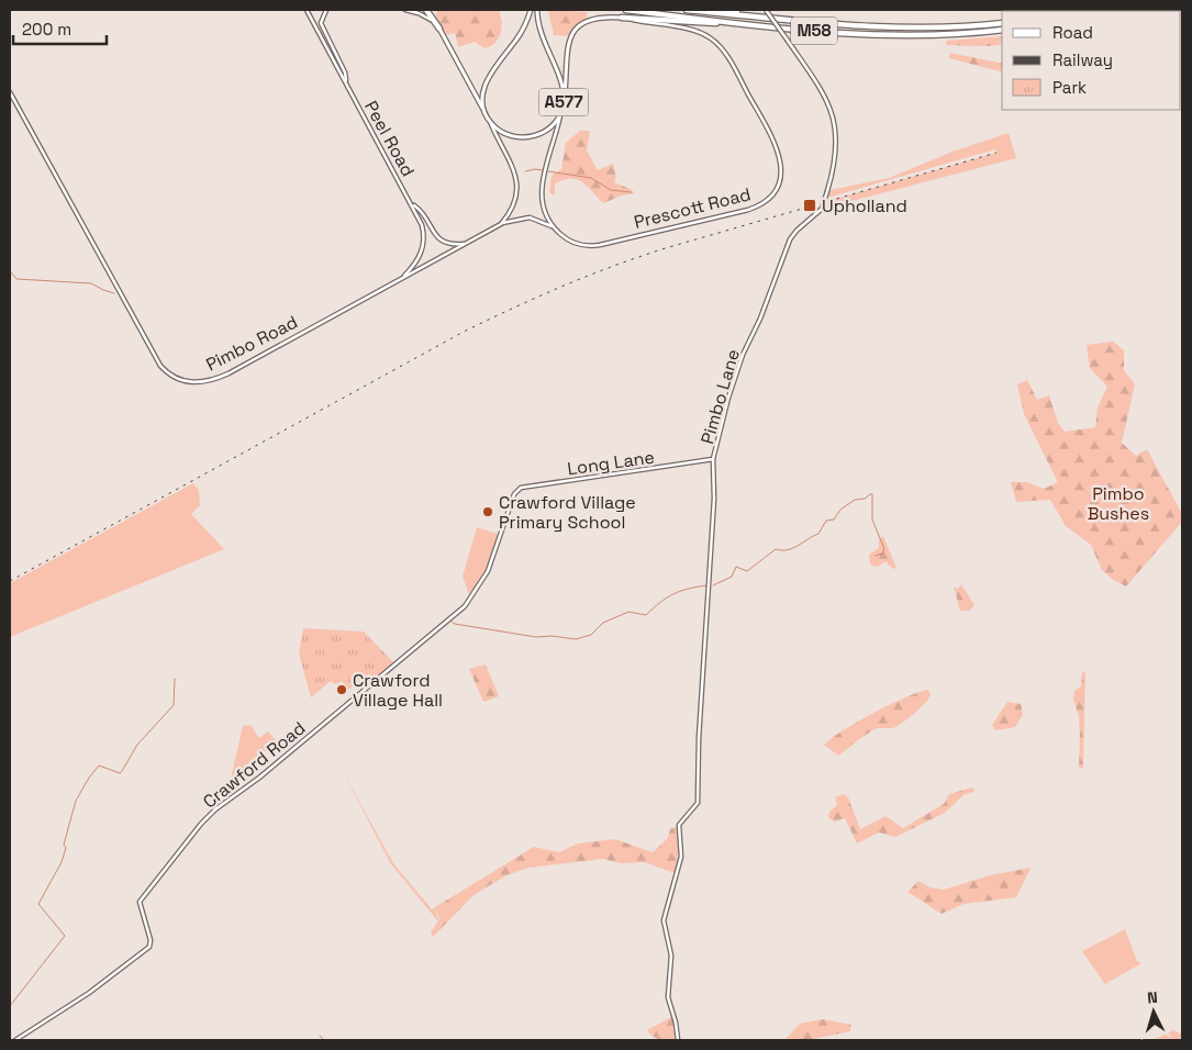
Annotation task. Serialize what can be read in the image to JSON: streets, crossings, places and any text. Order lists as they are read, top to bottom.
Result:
{
  "streets": {
    "highway": ["M58"],
    "main road": ["A577", "Prescott Road"],
    "street": [
      "Peel Road",
      "Pimbo Road",
      "Pimbo Lane",
      "Long Lane",
      "Crawford Road"
    ]
  },
  "crossings": [
    ["A577", "Prescott Road"],
    ["A577", "Pimbo Road"],
    ["Peel Road", "Pimbo Road"],
    ["Pimbo Lane", "Long Lane"],
    ["Long Lane", "Crawford Road"]
  ],
  "parks": ["Pimbo Bushes"],
  "places": {
    "transit": ["Upholland"],
    "other": ["Crawford Village Primary School", "Crawford Village Hall"]
  },
  "legend": ["Road", "Railway", "Park"],
  "scale_bar": "200 m",
  "north": "top"
}
